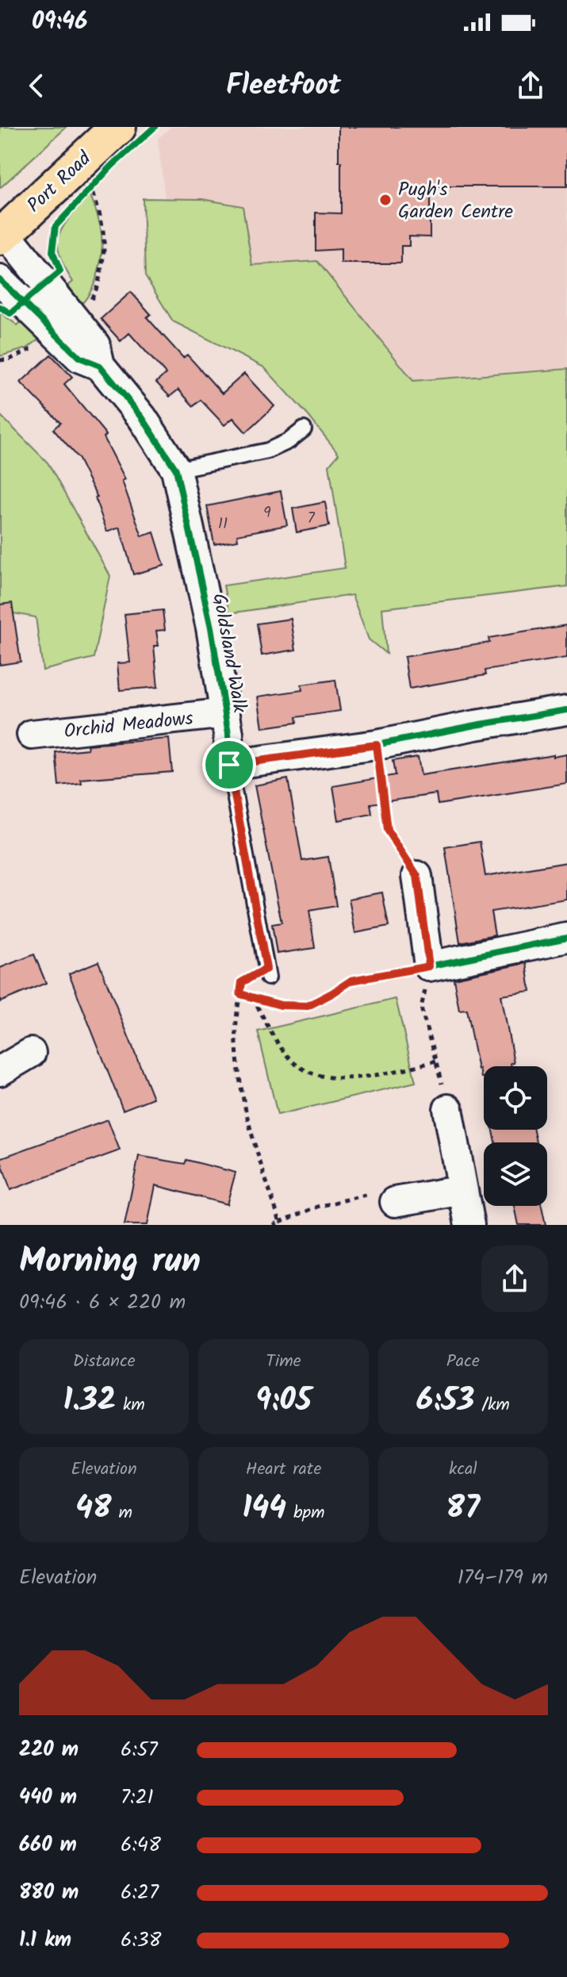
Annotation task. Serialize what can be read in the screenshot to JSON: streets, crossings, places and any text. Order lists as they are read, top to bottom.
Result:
{
  "streets": {
    "main road": ["Port Road"],
    "street": ["Goldsland Walk", "Orchid Meadows"]
  },
  "crossings": [
    ["Port Road", "Goldsland Walk"],
    ["Goldsland Walk", "Orchid Meadows"]
  ],
  "places": ["Pugh's Garden Centre"],
  "house_numbers": ["9", "7", "11"],
  "page": {
    "status": "09:46",
    "header": "Fleetfoot",
    "heading": ["Morning run", "09:46 · 6 × 220 m"],
    "stats": [
      ["Distance", "1.32 km"],
      ["Time", "9:05"],
      ["Pace", "6:53 /km"],
      ["Elevation", "48 m"],
      ["Heart rate", "144 bpm"],
      ["kcal", "87"]
    ],
    "chart": ["Elevation", "174–179 m"],
    "list": [
      {
        "name": "220 m",
        "note": "6:57"
      },
      {
        "name": "440 m",
        "note": "7:21"
      },
      {
        "name": "660 m",
        "note": "6:48"
      },
      {
        "name": "880 m",
        "note": "6:27"
      },
      {
        "name": "1.1 km",
        "note": "6:38"
      }
    ]
  }
}
